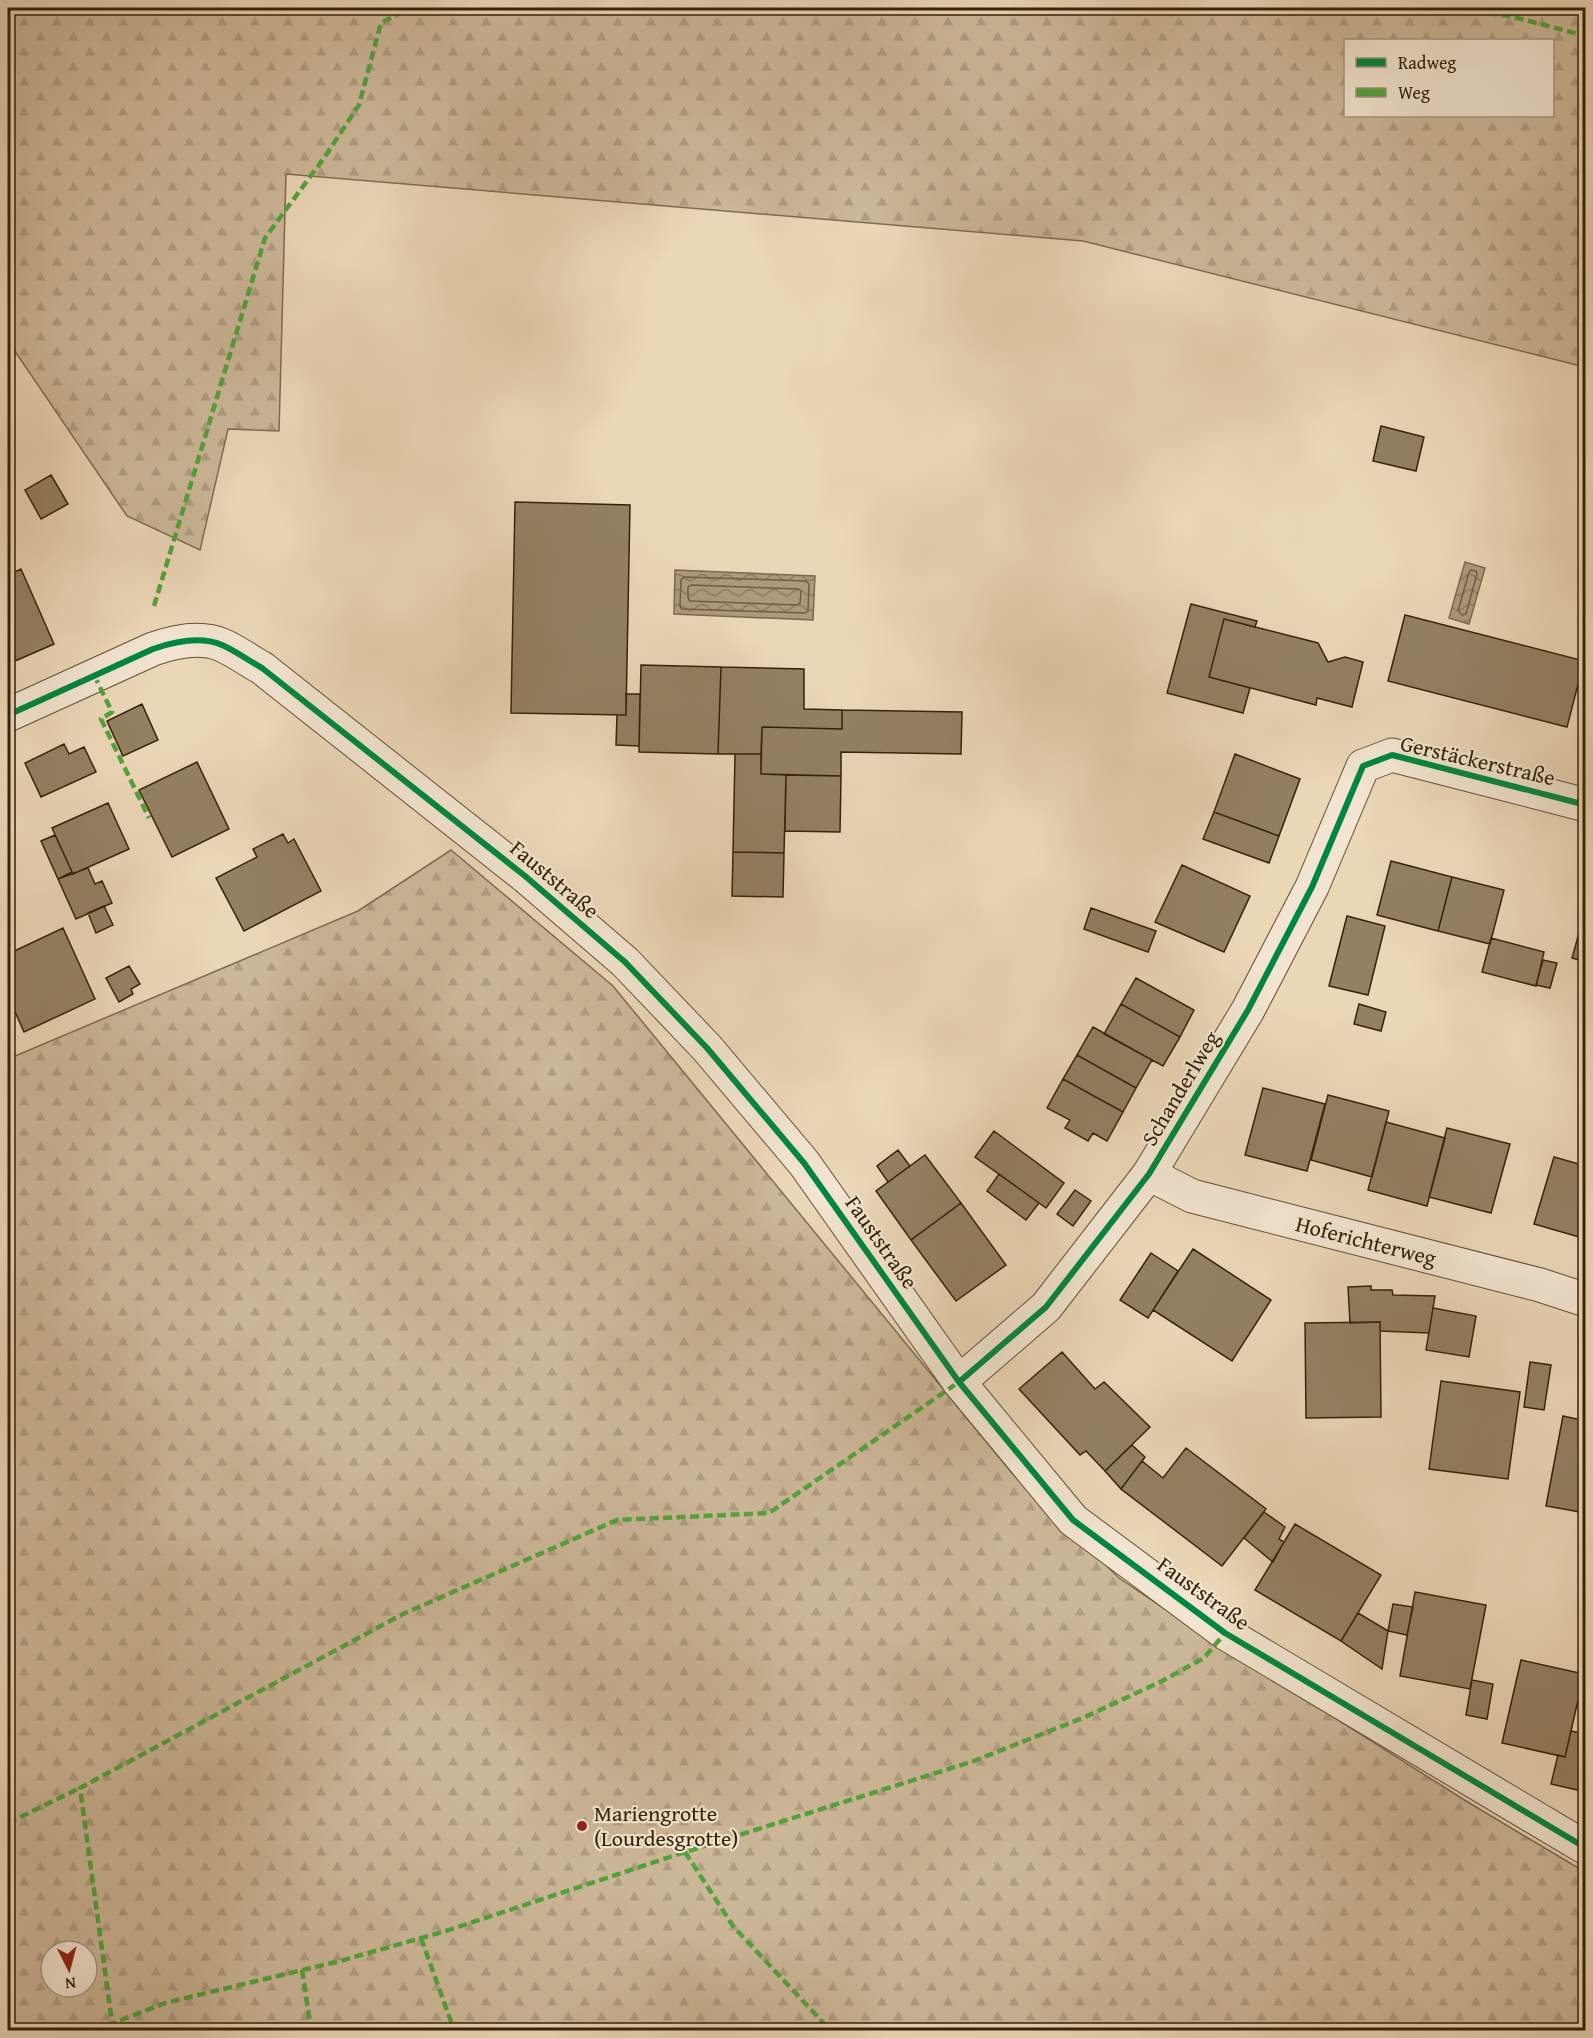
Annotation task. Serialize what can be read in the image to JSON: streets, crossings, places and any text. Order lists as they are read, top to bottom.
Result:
{
  "streets": {
    "street": [
      "Gerstäckerstraße",
      "Fauststraße",
      "Schanderlweg",
      "Hoferichterweg"
    ]
  },
  "crossings": [
    ["Gerstäckerstraße", "Schanderlweg"],
    ["Fauststraße", "Schanderlweg"],
    ["Schanderlweg", "Hoferichterweg"]
  ],
  "places": ["Mariengrotte (Lourdesgrotte)"],
  "legend": ["Radweg", "Weg"],
  "north": "bottom"
}
